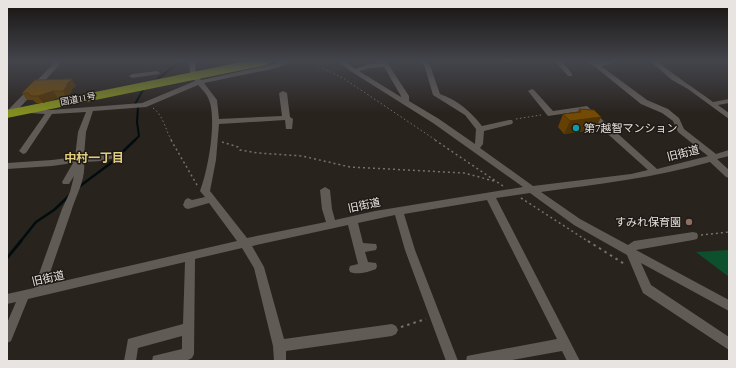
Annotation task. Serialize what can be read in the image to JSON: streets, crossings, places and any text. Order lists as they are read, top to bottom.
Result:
{
  "streets": {
    "highway": ["国道11号"],
    "street": ["旧街道"]
  },
  "districts": ["中村一丁目"],
  "places": ["第7越智マンション", "すみれ保育園"]
}
